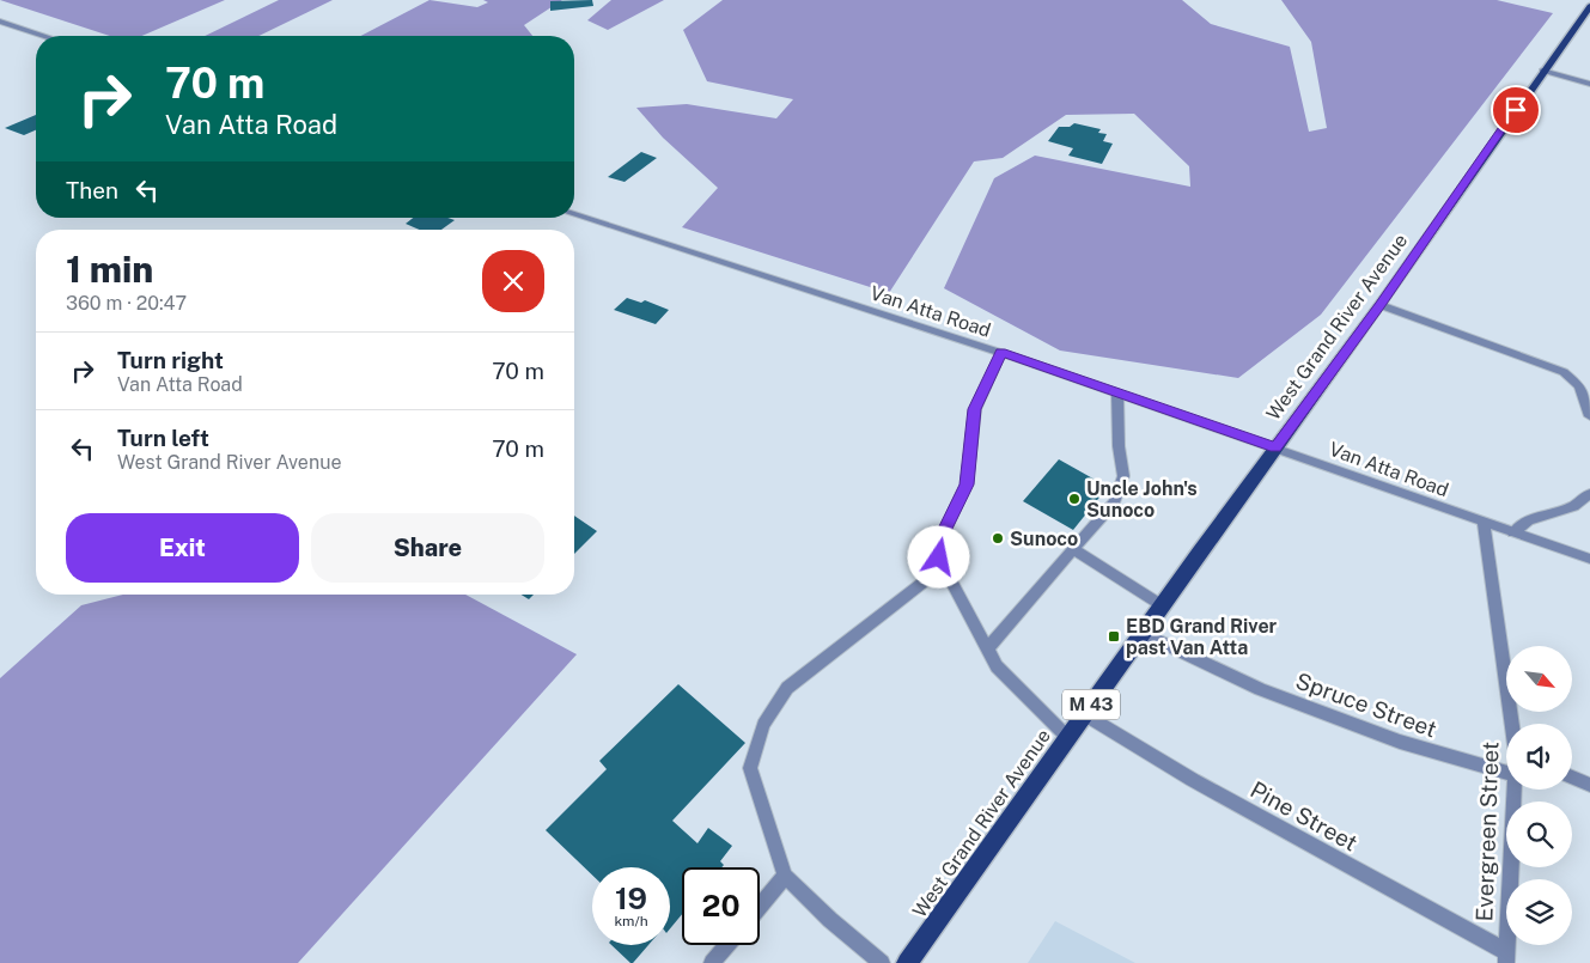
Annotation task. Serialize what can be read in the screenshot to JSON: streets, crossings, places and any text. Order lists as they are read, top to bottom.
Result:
{
  "streets": {
    "main road": ["West Grand River Avenue", "M 43"],
    "street": [
      "Van Atta Road",
      "Spruce Street",
      "Pine Street",
      "Evergreen Street"
    ]
  },
  "crossings": [
    ["Van Atta Road", "West Grand River Avenue"],
    ["Van Atta Road", "Evergreen Street"],
    ["West Grand River Avenue", "Spruce Street"],
    ["West Grand River Avenue", "Pine Street"],
    ["Pine Street", "Evergreen Street"]
  ],
  "places": {
    "other": ["Uncle John's Sunoco", "Sunoco"],
    "transit": ["EBD Grand River past Van Atta"]
  },
  "north": "bottom right",
  "page": {
    "turn": ["70 m", "Van Atta Road"],
    "then": "Then",
    "heading": ["1 min", "360 m · 20:47"],
    "list": [
      {
        "name": "Turn right",
        "note": "Van Atta Road",
        "value": "70 m"
      },
      {
        "name": "Turn left",
        "note": "West Grand River Avenue",
        "value": "70 m"
      }
    ],
    "buttons": ["Exit", "Share"],
    "speed": "19 km/h",
    "limit": "20"
  }
}
